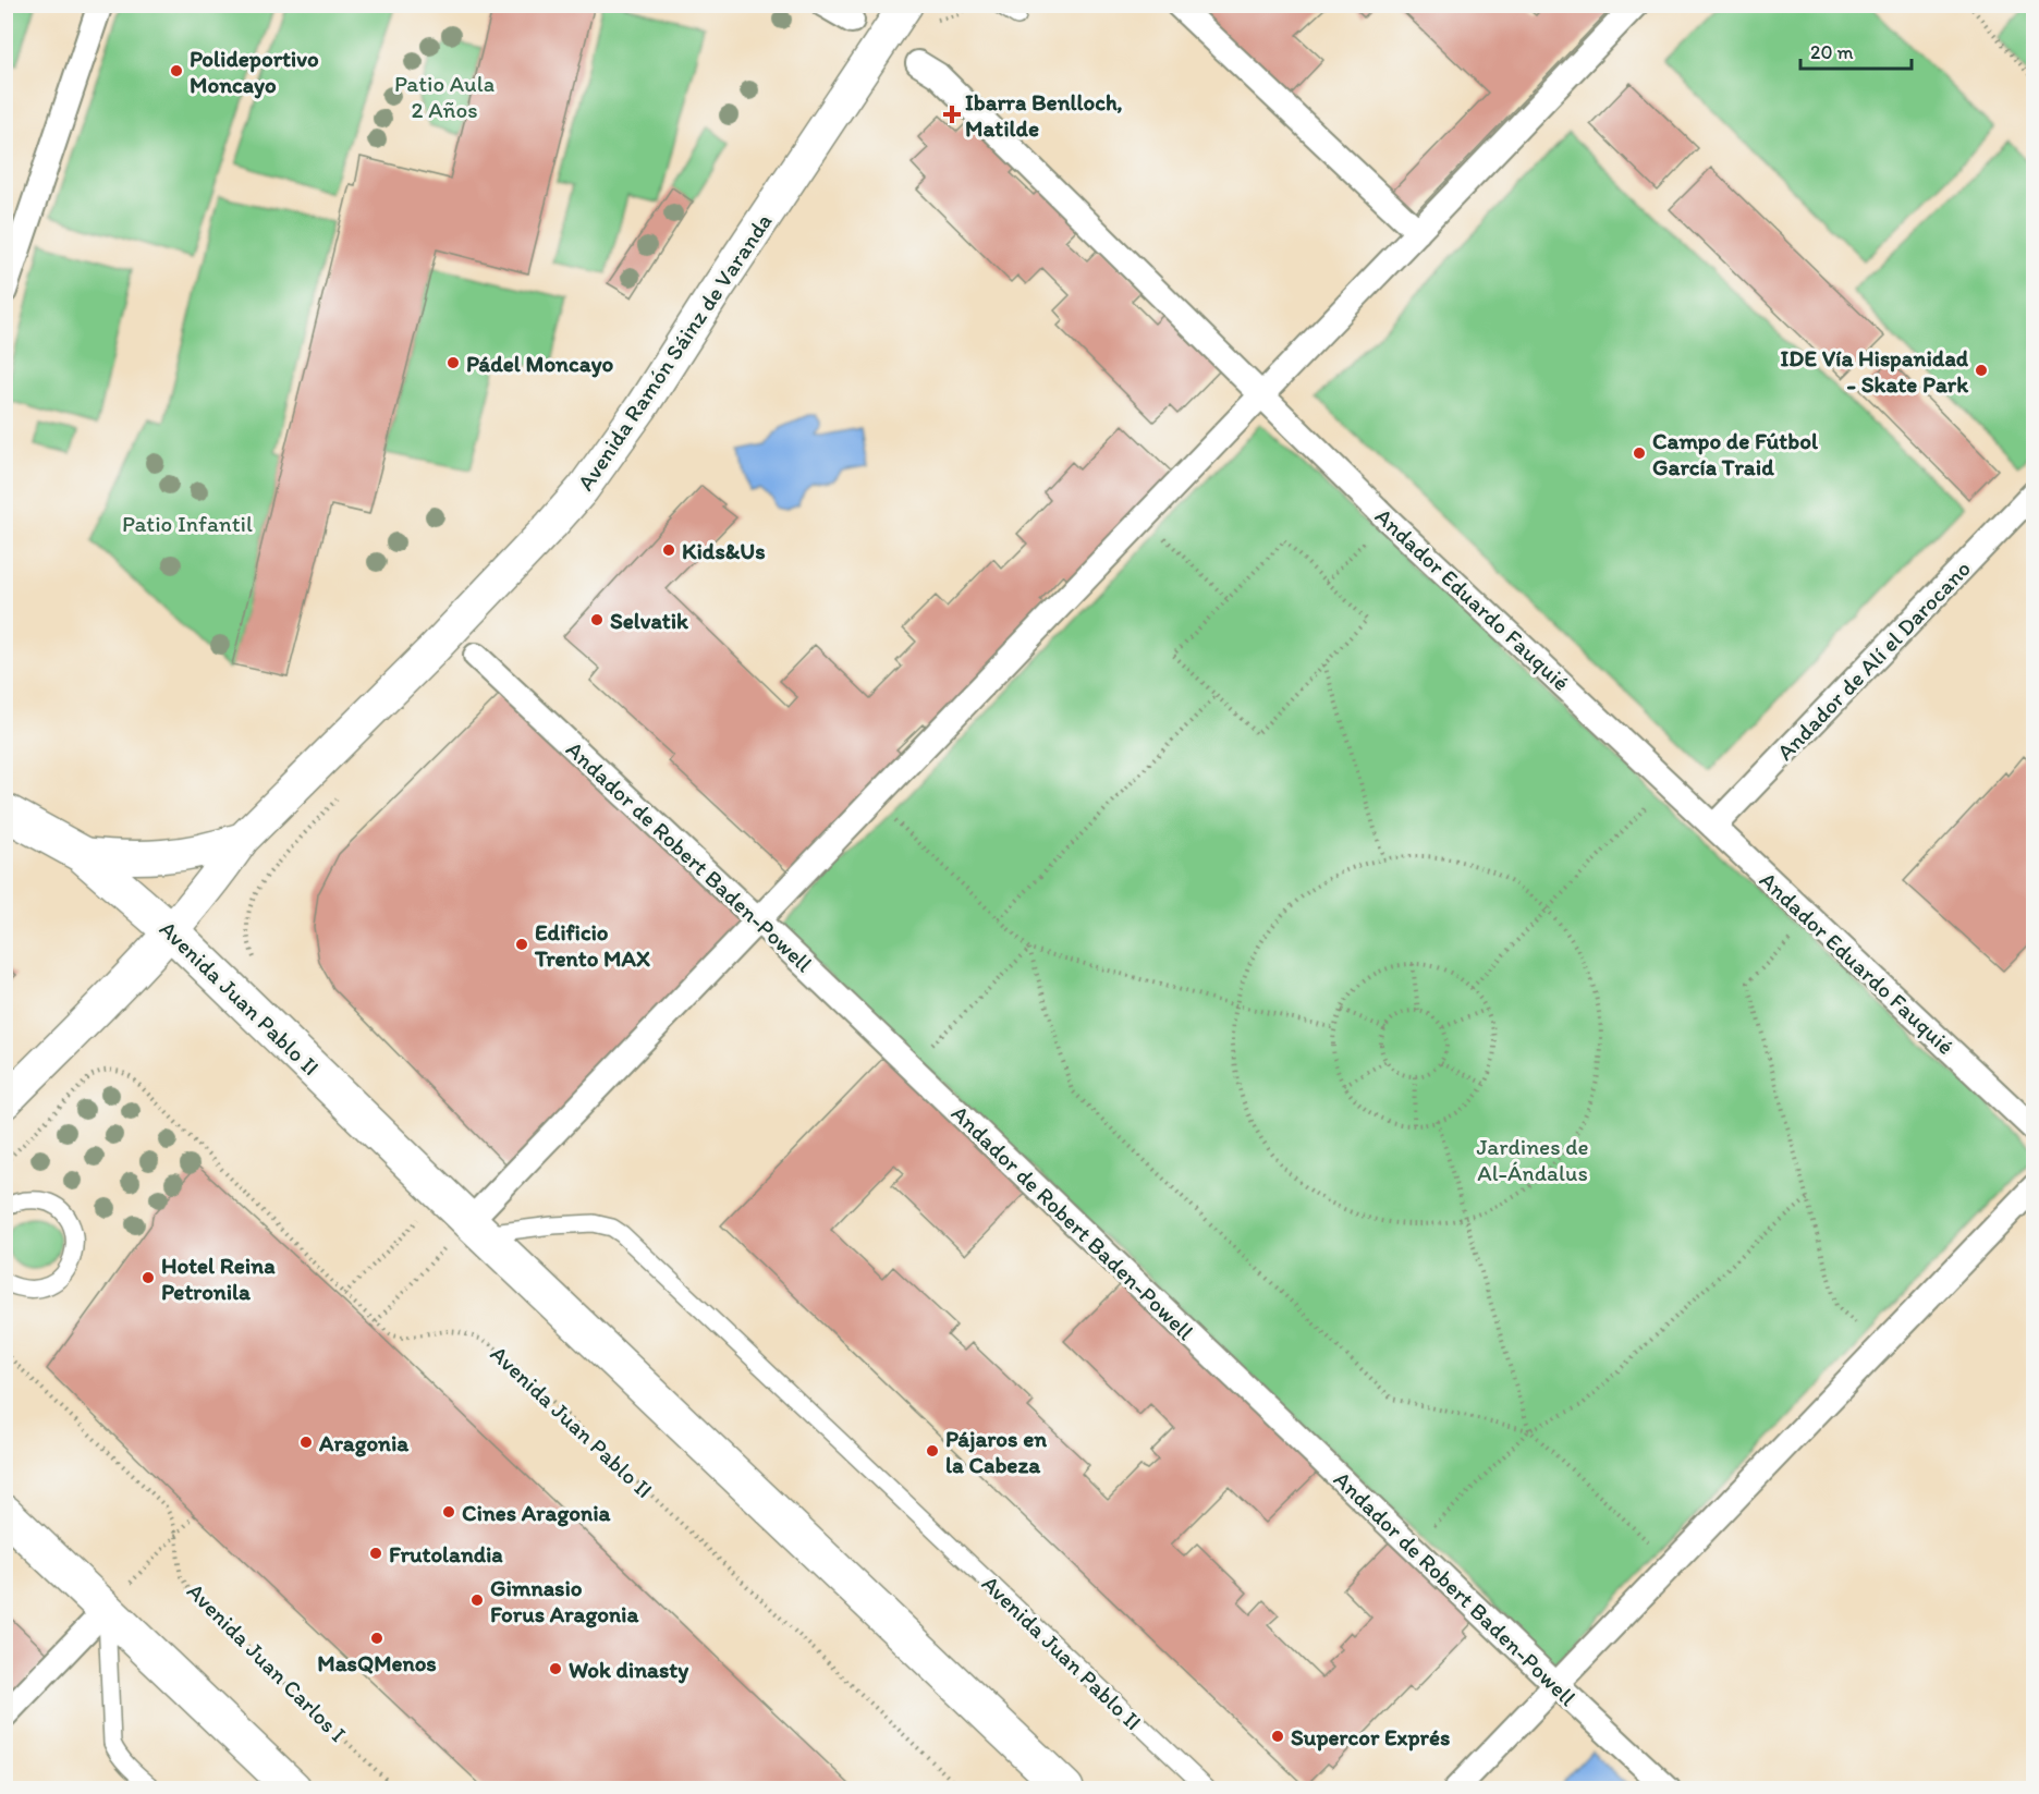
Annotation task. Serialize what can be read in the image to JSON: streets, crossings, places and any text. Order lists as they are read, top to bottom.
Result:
{
  "streets": {
    "street": [
      "Avenida Ramón Sáinz de Varanda",
      "Andador Eduardo Fauquié",
      "Andador de Alí el Darocano",
      "Andador de Robert Baden-Powell",
      "Avenida Juan Pablo II"
    ],
    "path": ["Avenida Juan Carlos I"]
  },
  "crossings": [
    ["Avenida Ramón Sáinz de Varanda", "Avenida Juan Pablo II"],
    ["Andador Eduardo Fauquié", "Andador de Alí el Darocano"]
  ],
  "parks": ["Patio Aula 2 Años", "Patio Infantil", "Jardines de Al-Ándalus"],
  "places": {
    "other": [
      "Polideportivo Moncayo",
      "Pádel Moncayo",
      "IDE Vía Hispanidad - Skate Park",
      "Campo de Fútbol García Traid",
      "Kids&Us",
      "Selvatik",
      "Edificio Trento MAX",
      "Hotel Reina Petronila",
      "Aragonia",
      "Pájaros en la Cabeza",
      "Cines Aragonia",
      "Frutolandia",
      "Gimnasio Forus Aragonia",
      "MasQMenos",
      "Wok dinasty",
      "Supercor Exprés"
    ],
    "health": ["Ibarra Benlloch, Matilde"]
  },
  "scale_bar": "20 m"
}
